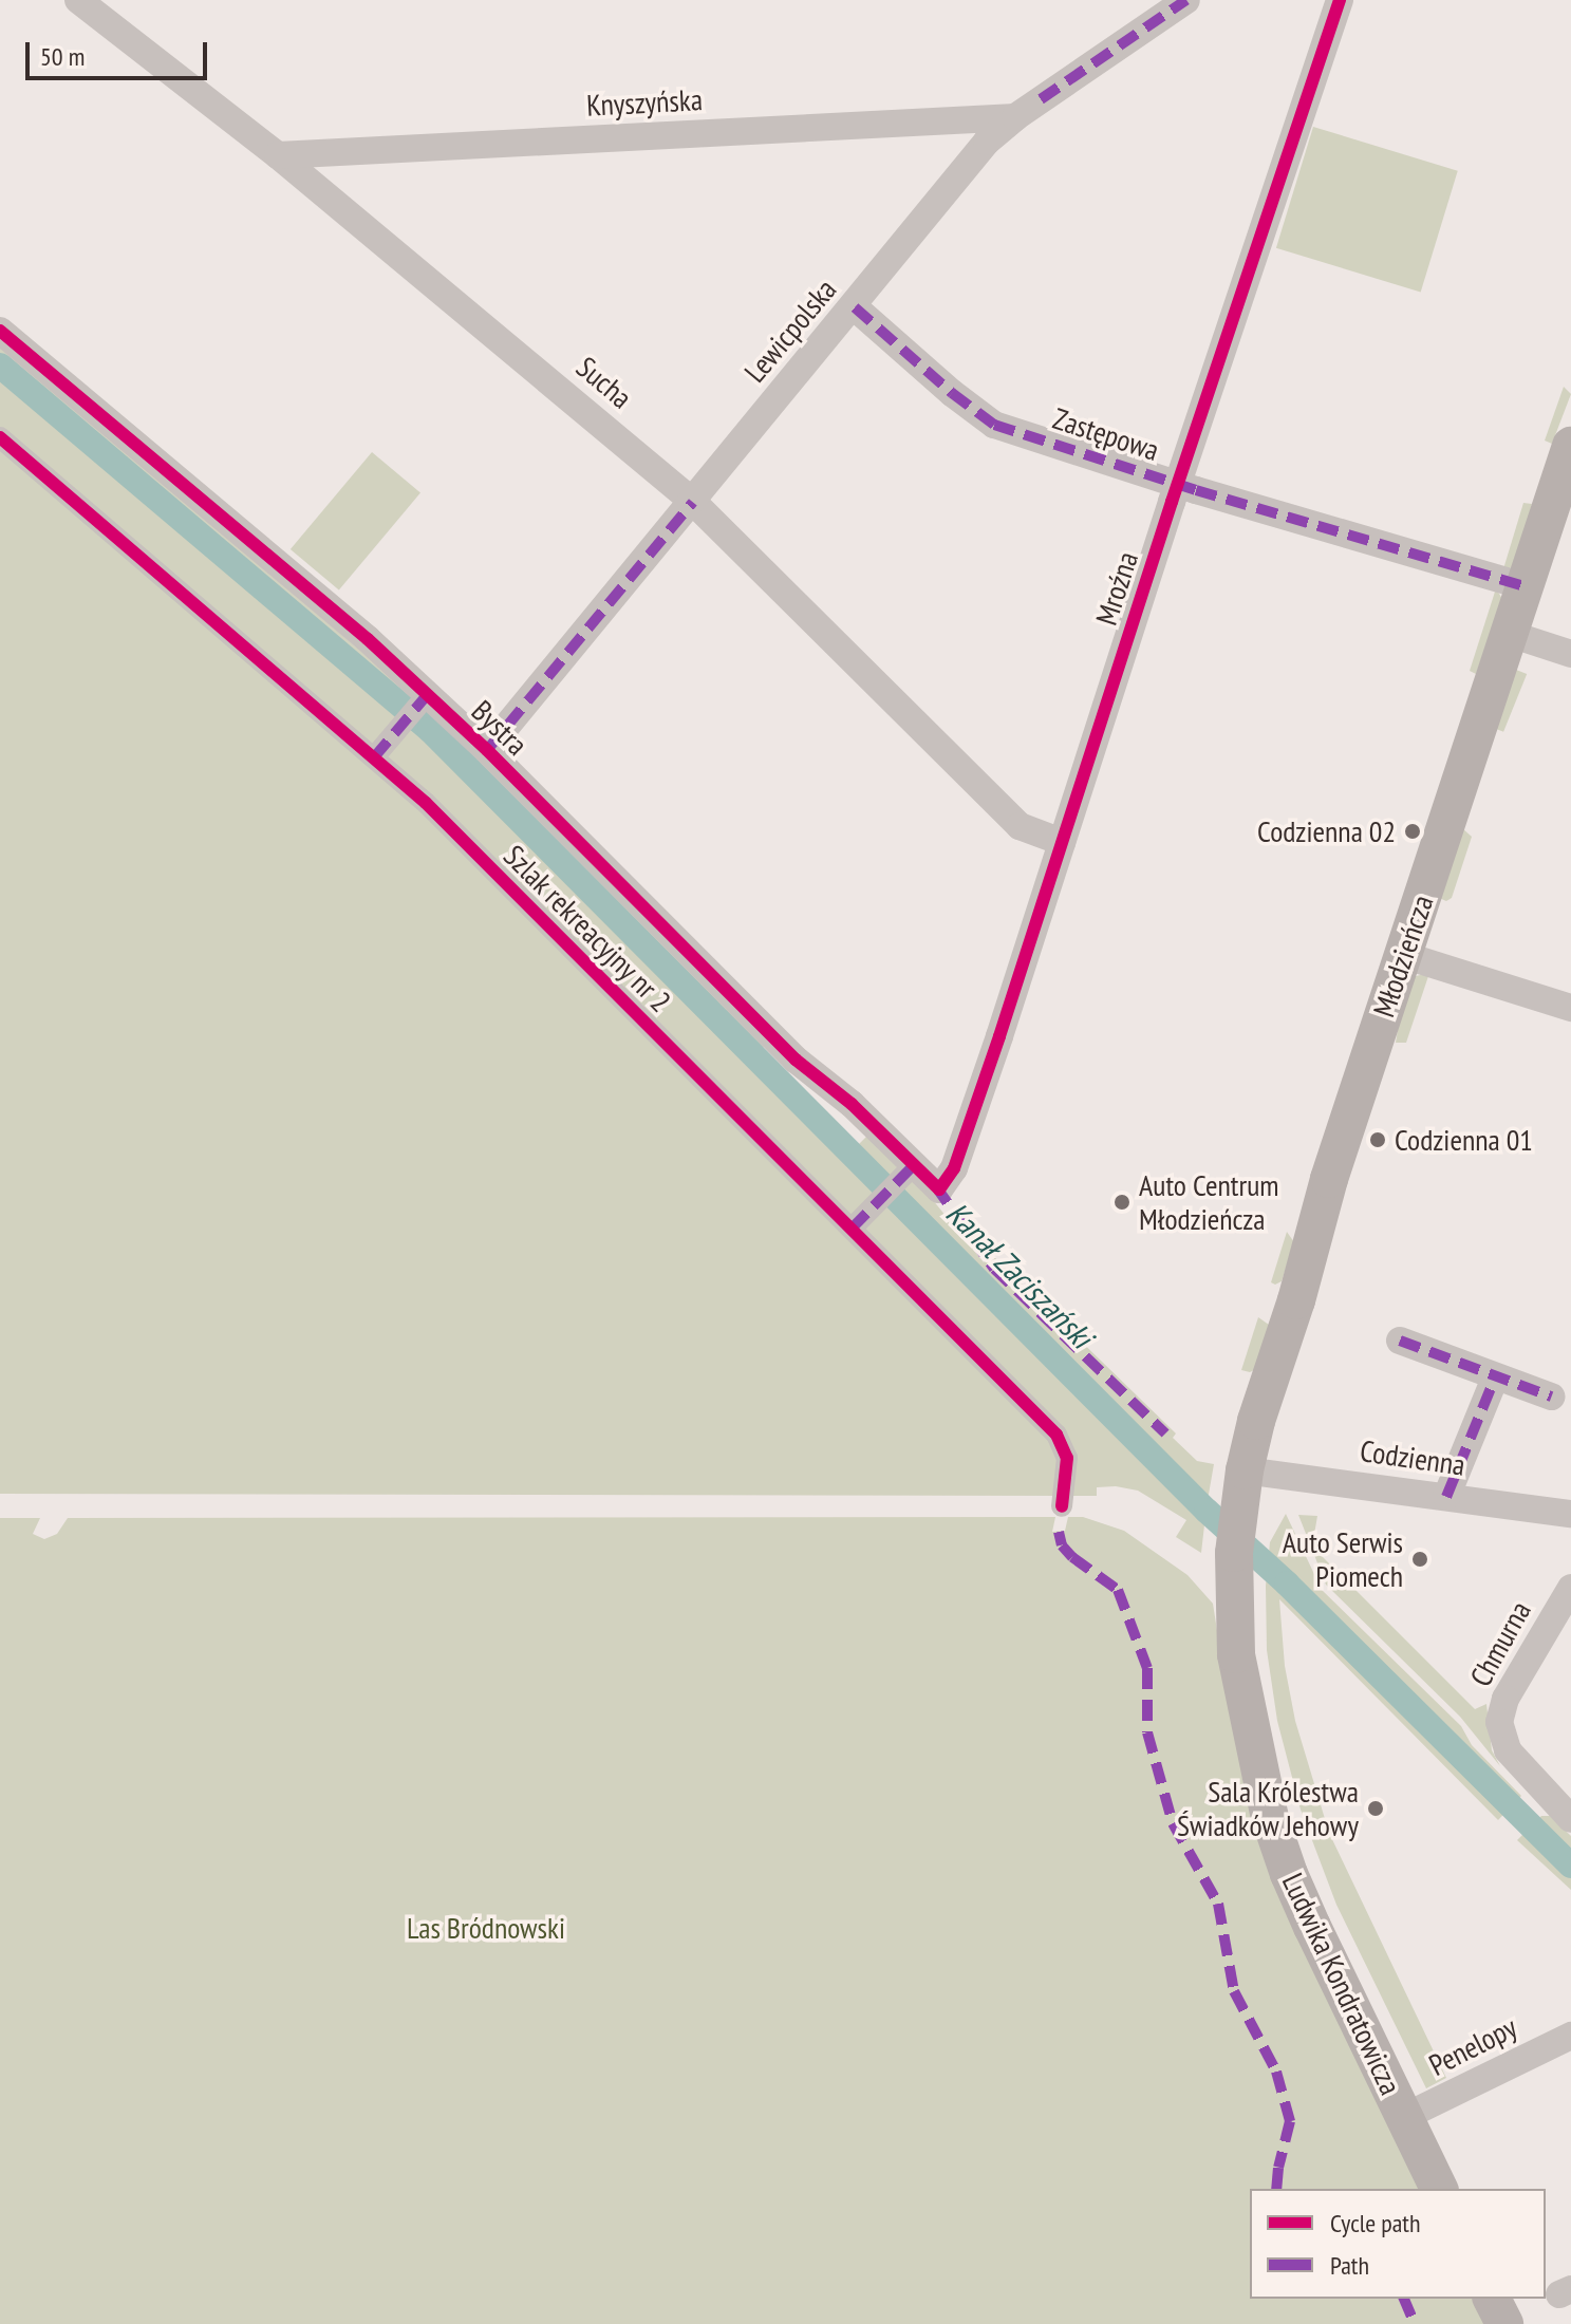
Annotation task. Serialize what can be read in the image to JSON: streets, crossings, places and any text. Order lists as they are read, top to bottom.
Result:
{
  "streets": {
    "main road": ["Młodzieńcza", "Ludwika Kondratowicza"],
    "street": [
      "Knyszyńska",
      "Lewicpolska",
      "Sucha",
      "Zastępowa",
      "Mroźna",
      "Bystra",
      "Szlak rekreacyjny nr 2",
      "Codzienna",
      "Chmurna",
      "Penelopy"
    ]
  },
  "crossings": [
    ["Knyszyńska", "Lewicpolska"],
    ["Knyszyńska", "Sucha"],
    ["Lewicpolska", "Sucha"],
    ["Lewicpolska", "Zastępowa"],
    ["Lewicpolska", "Bystra"],
    ["Sucha", "Mroźna"],
    ["Zastępowa", "Mroźna"],
    ["Zastępowa", "Młodzieńcza"],
    ["Mroźna", "Bystra"],
    ["Młodzieńcza", "Codzienna"],
    ["Młodzieńcza", "Ludwika Kondratowicza"],
    ["Codzienna", "Ludwika Kondratowicza"],
    ["Ludwika Kondratowicza", "Penelopy"]
  ],
  "water": ["Kanał Zaciszański"],
  "parks": ["Las Bródnowski"],
  "places": [
    "Codzienna 02",
    "Codzienna 01",
    "Auto Centrum Młodzieńcza",
    "Auto Serwis Piomech",
    "Sala Królestwa Świadków Jehowy"
  ],
  "legend": ["Cycle path", "Path"],
  "scale_bar": "50 m"
}
